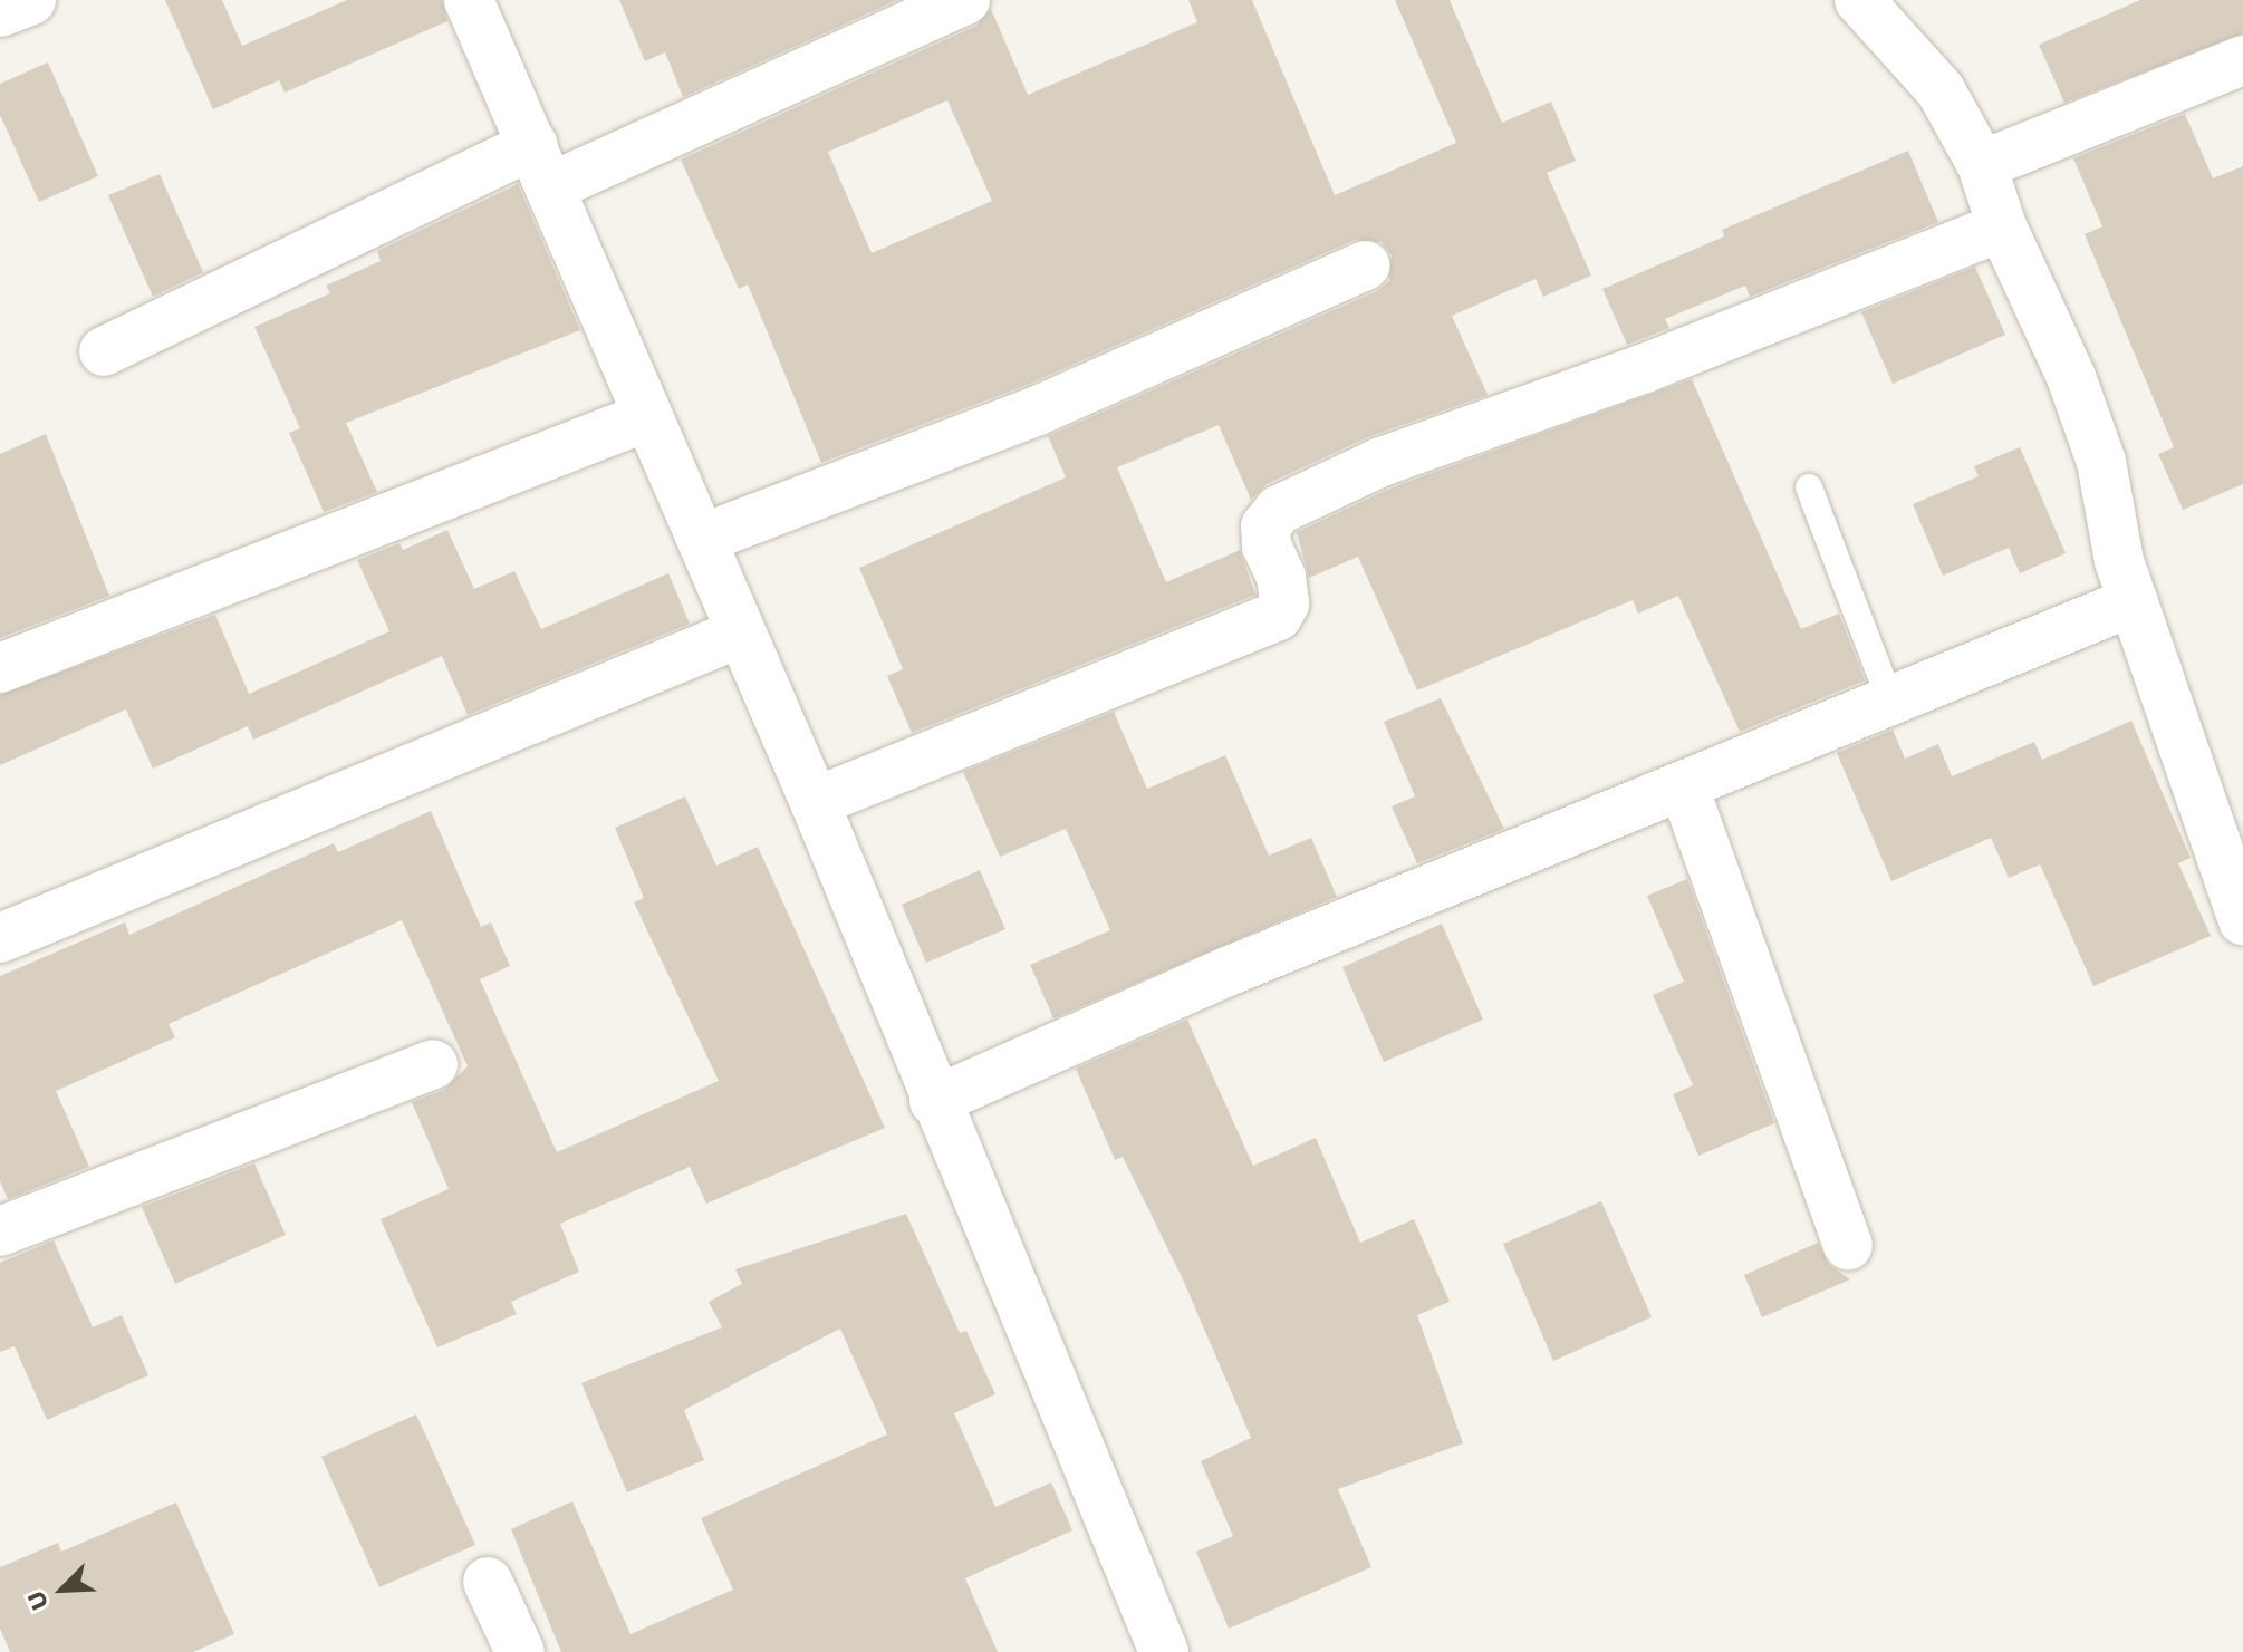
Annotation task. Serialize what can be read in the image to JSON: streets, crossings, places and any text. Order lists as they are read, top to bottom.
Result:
{
  "north": "bottom left"
}
